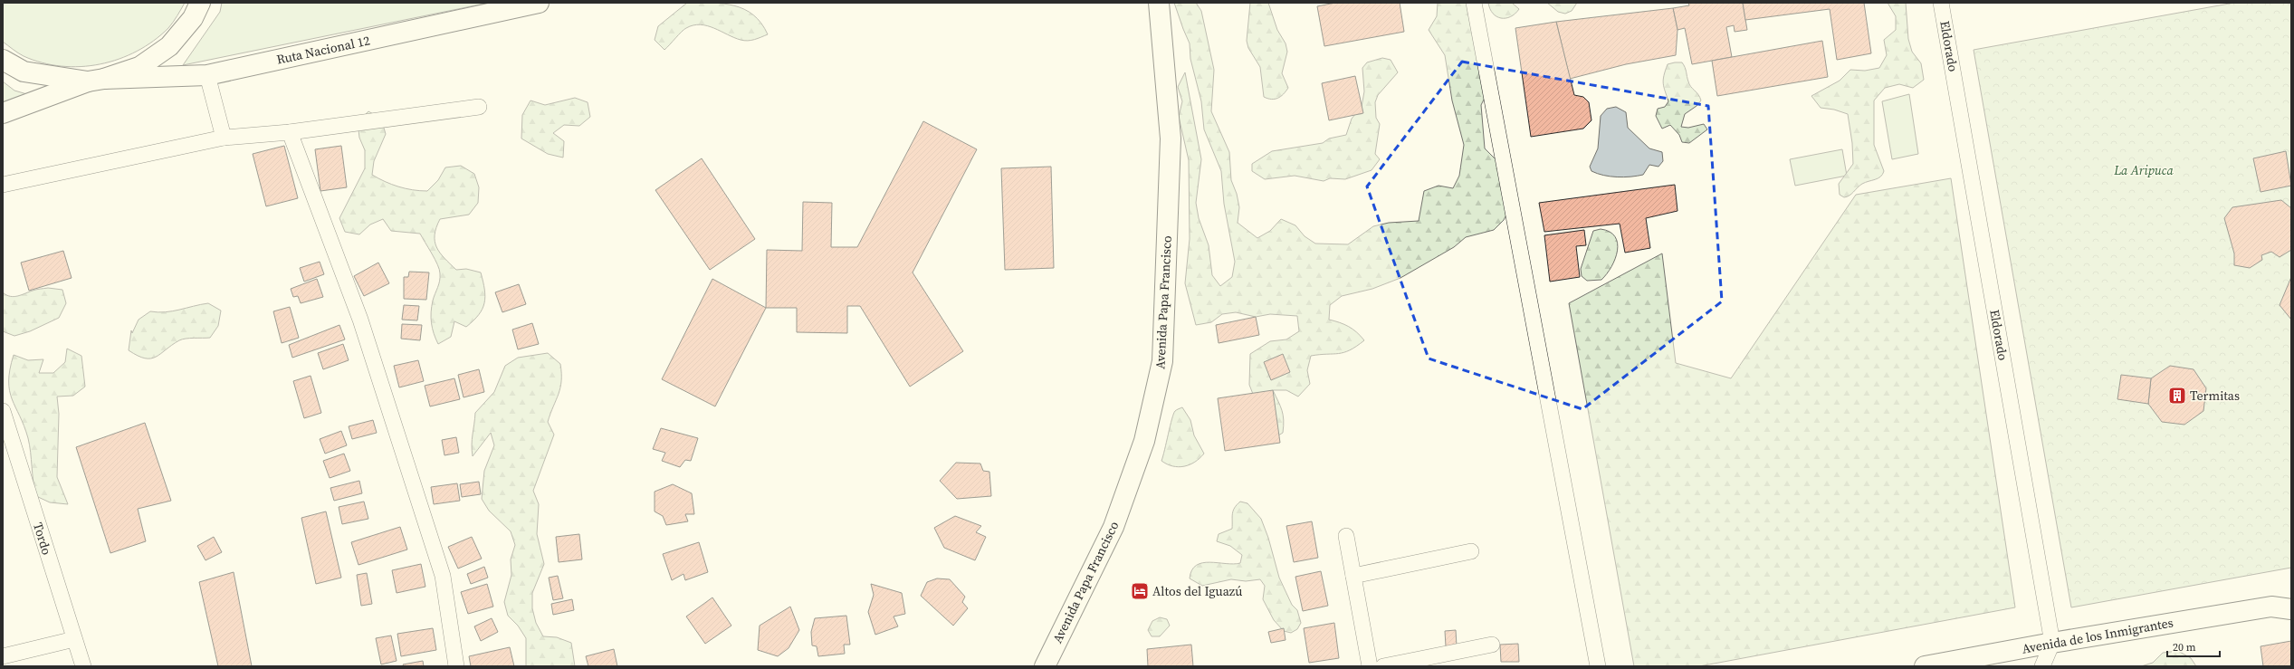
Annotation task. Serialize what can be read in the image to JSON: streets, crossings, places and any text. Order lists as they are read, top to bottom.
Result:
{
  "streets": {
    "main road": ["Ruta Nacional 12", "Avenida Papa Francisco", "Avenida de los Inmigrantes"],
    "street": ["Eldorado", "Tordo"]
  },
  "crossings": [
    ["Eldorado", "Avenida de los Inmigrantes"]
  ],
  "parks": ["La Aripuca"],
  "places": {
    "building": ["Termitas"],
    "hotel": ["Altos del Iguazú"]
  },
  "scale_bar": "20 m"
}
